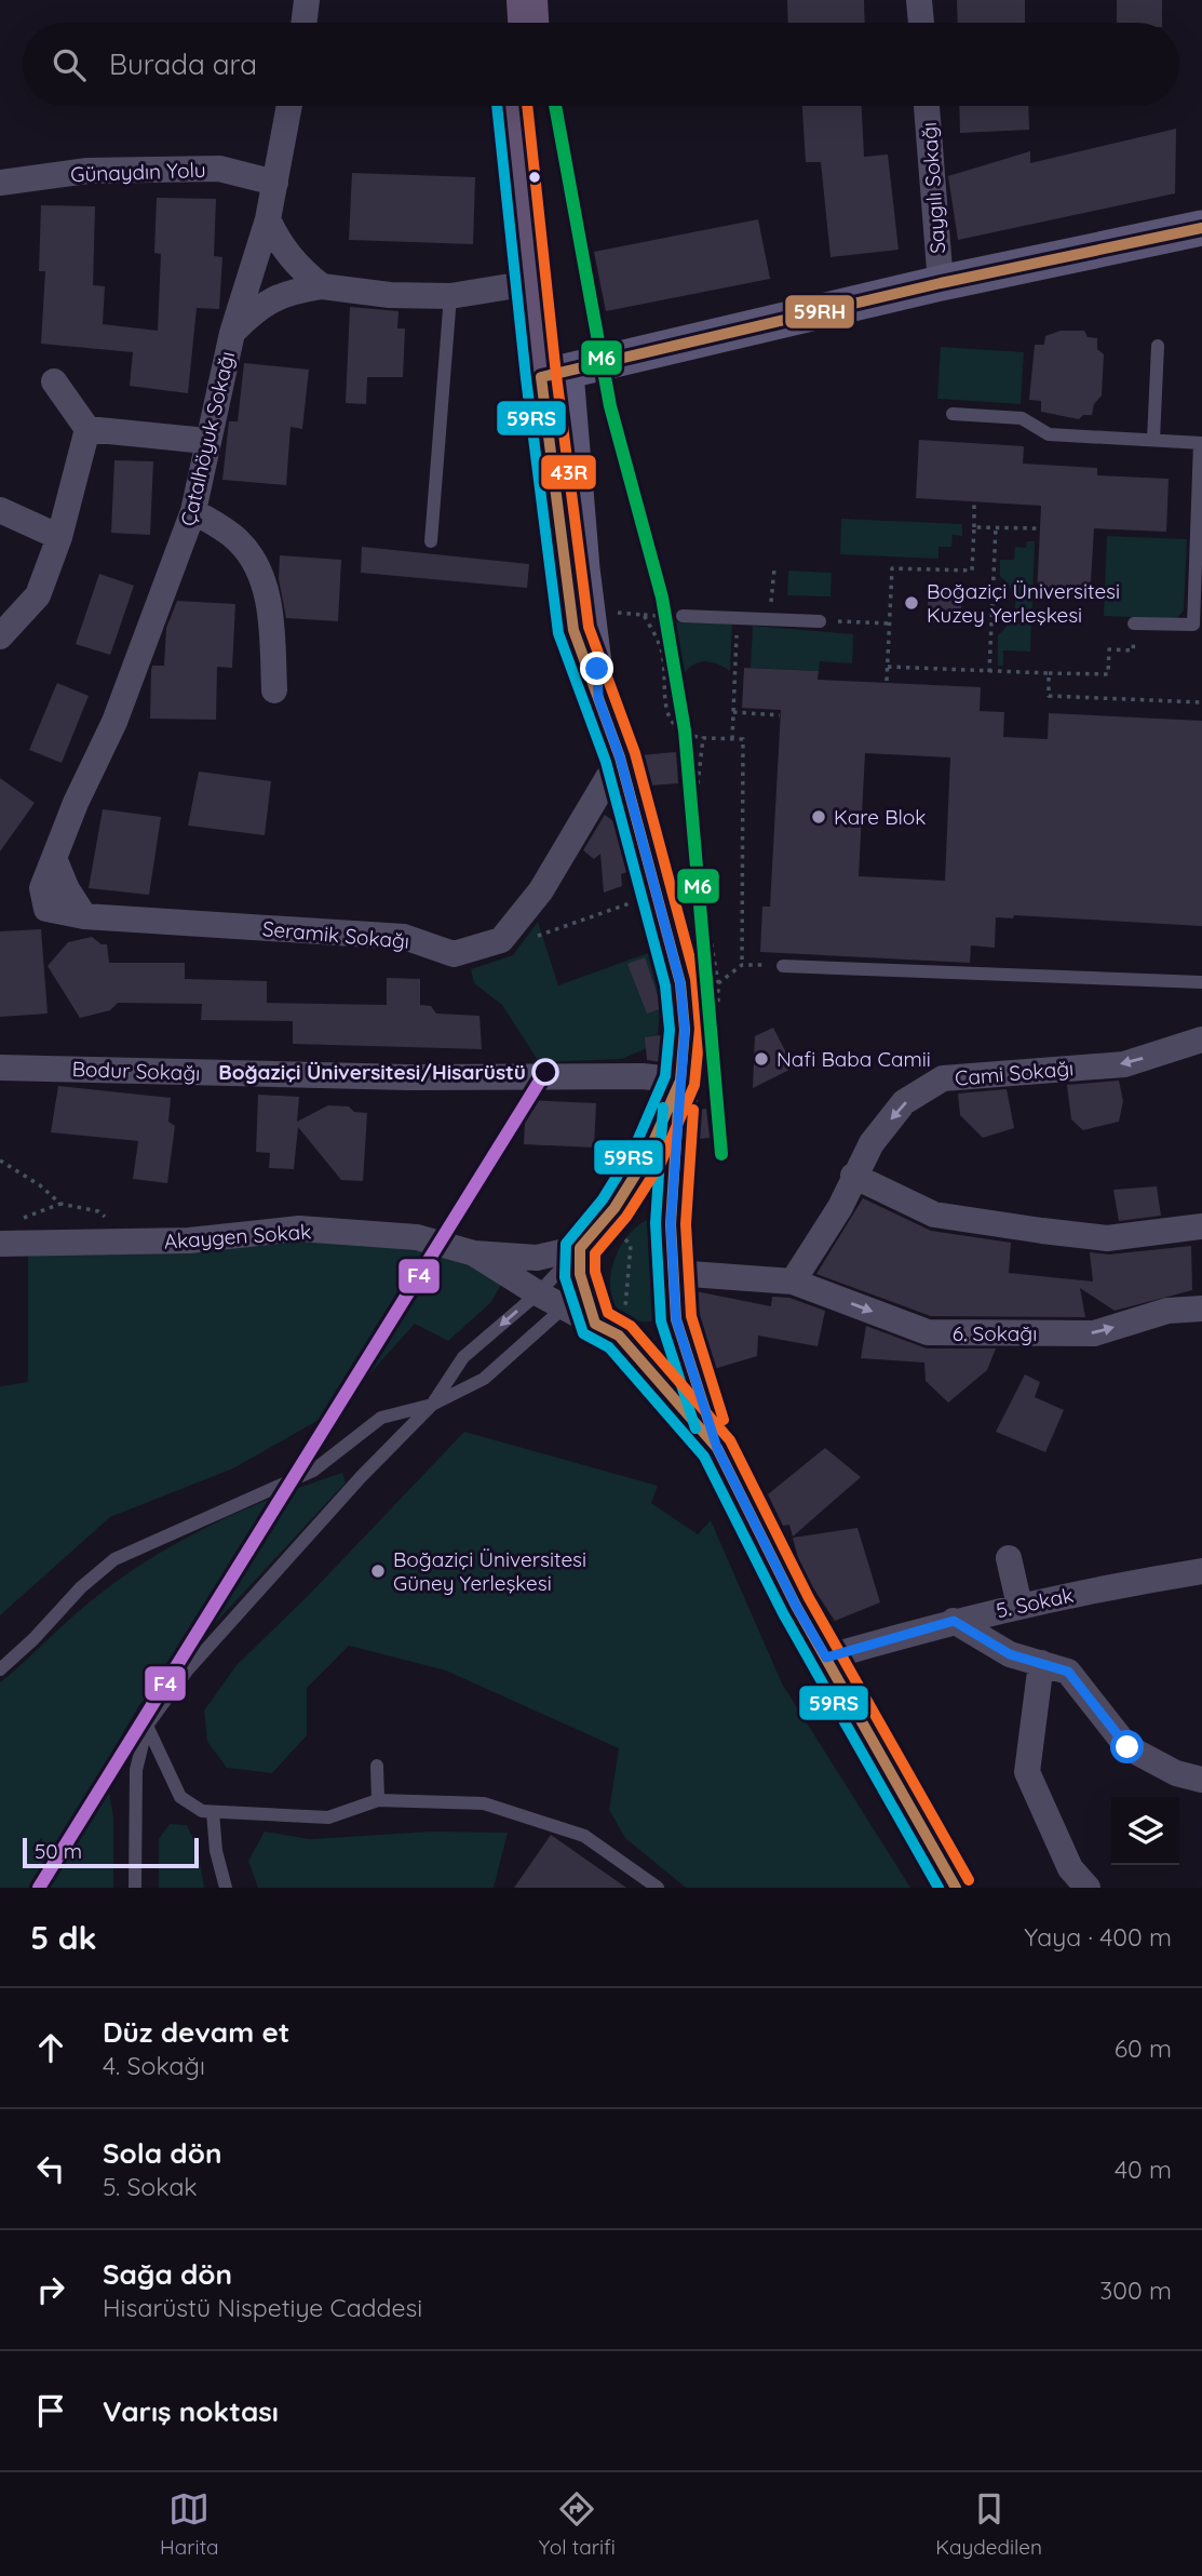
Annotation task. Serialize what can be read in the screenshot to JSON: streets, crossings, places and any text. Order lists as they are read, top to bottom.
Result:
{
  "streets": {
    "street": [
      "Günaydın Yolu",
      "Saygılı Sokağı",
      "Çatalhöyuk Sokağı",
      "Seramik Sokağı",
      "Bodur Sokağı",
      "Cami Sokağı",
      "Akaygen Sokak",
      "6. Sokağı",
      "5. Sokak"
    ]
  },
  "crossings": [
    ["Günaydın Yolu", "Çatalhöyuk Sokağı"],
    ["Çatalhöyuk Sokağı", "Seramik Sokağı"],
    ["Cami Sokağı", "6. Sokağı"]
  ],
  "one_way": ["Cami Sokağı"],
  "places": [
    "Boğaziçi Üniversitesi Kuzey Yerleşkesi",
    "Kare Blok",
    "Nafi Baba Camii",
    "Boğaziçi Üniversitesi/Hisarüstü",
    "Boğaziçi Üniversitesi Güney Yerleşkesi"
  ],
  "lines": [
    "transit line M6",
    "transit line 59RS",
    "transit line 43R",
    "transit line 59RH",
    "transit line F4"
  ],
  "scale_bar": "50 m",
  "page": {
    "search": "Burada ara",
    "scale": "50 m",
    "heading": ["5 dk", "Yaya · 400 m"],
    "list": [
      ["Düz devam et", "4. Sokağı", "60 m"],
      ["Sola dön", "5. Sokak", "40 m"],
      ["Sağa dön", "Hisarüstü Nispetiye Caddesi", "300 m"],
      "Varış noktası"
    ],
    "nav": ["Harita", "Yol tarifi", "Kaydedilen"]
  }
}
